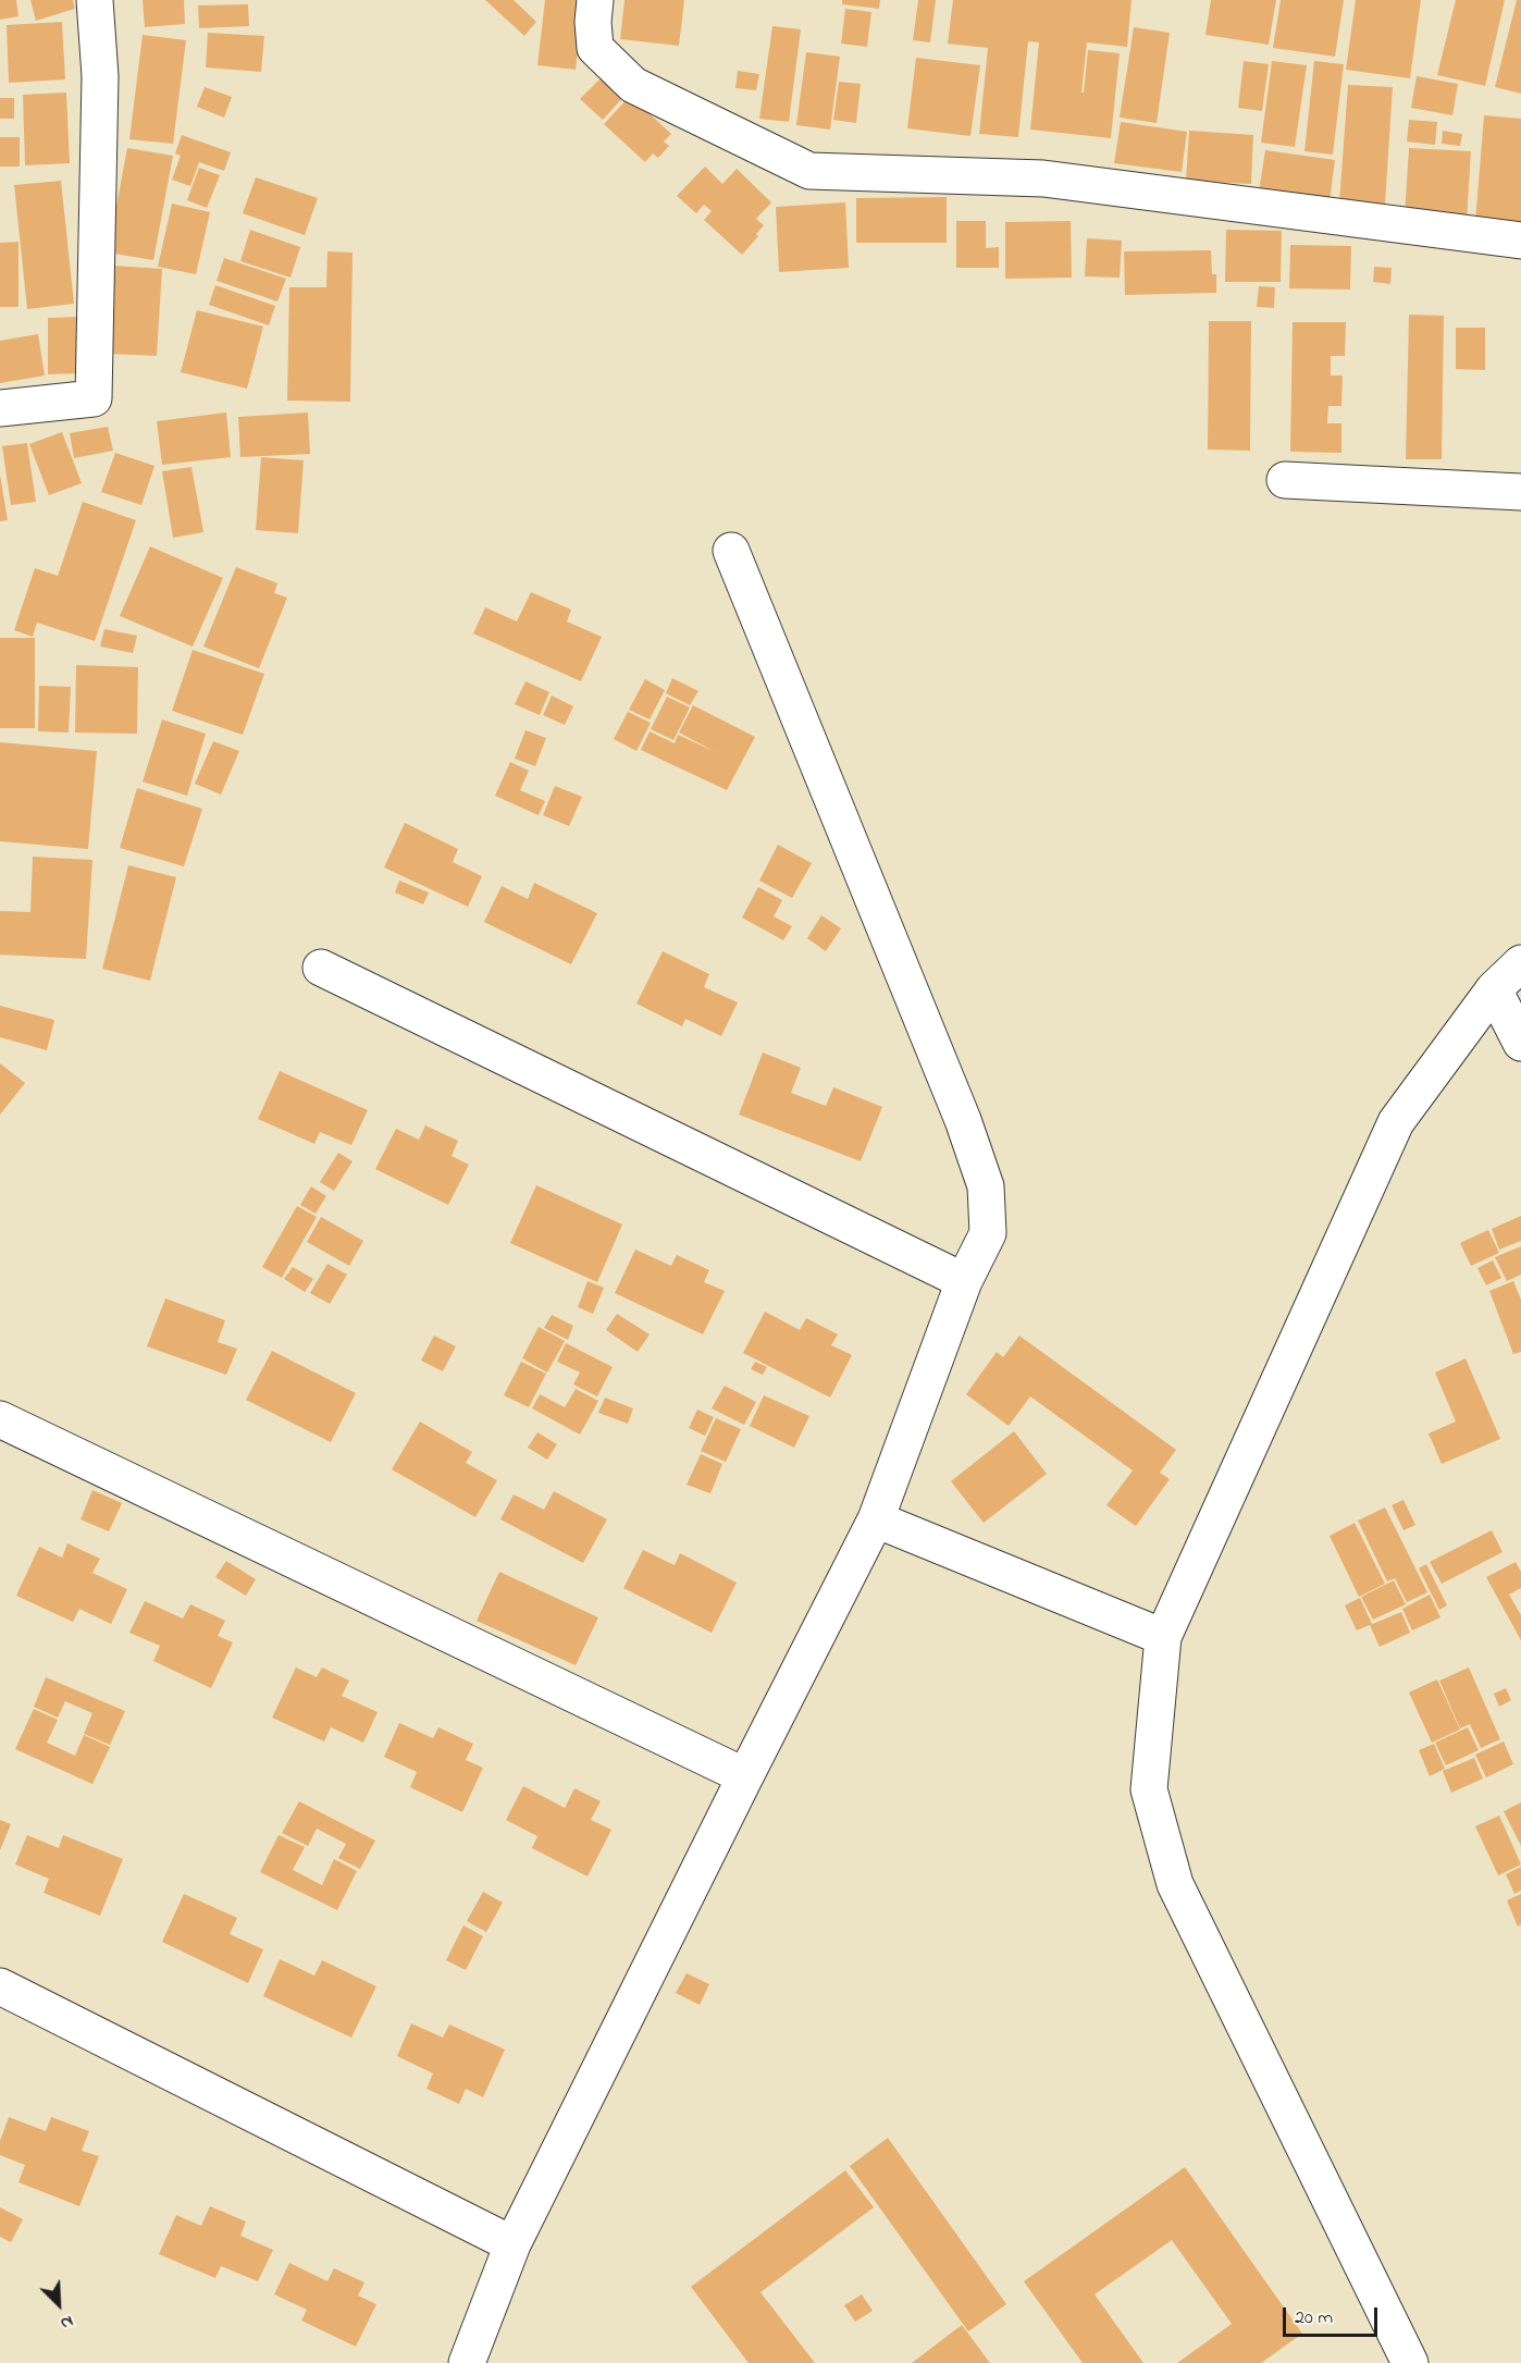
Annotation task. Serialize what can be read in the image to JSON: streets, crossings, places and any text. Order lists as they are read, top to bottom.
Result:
{
  "scale_bar": "20 m",
  "north": "bottom right"
}
